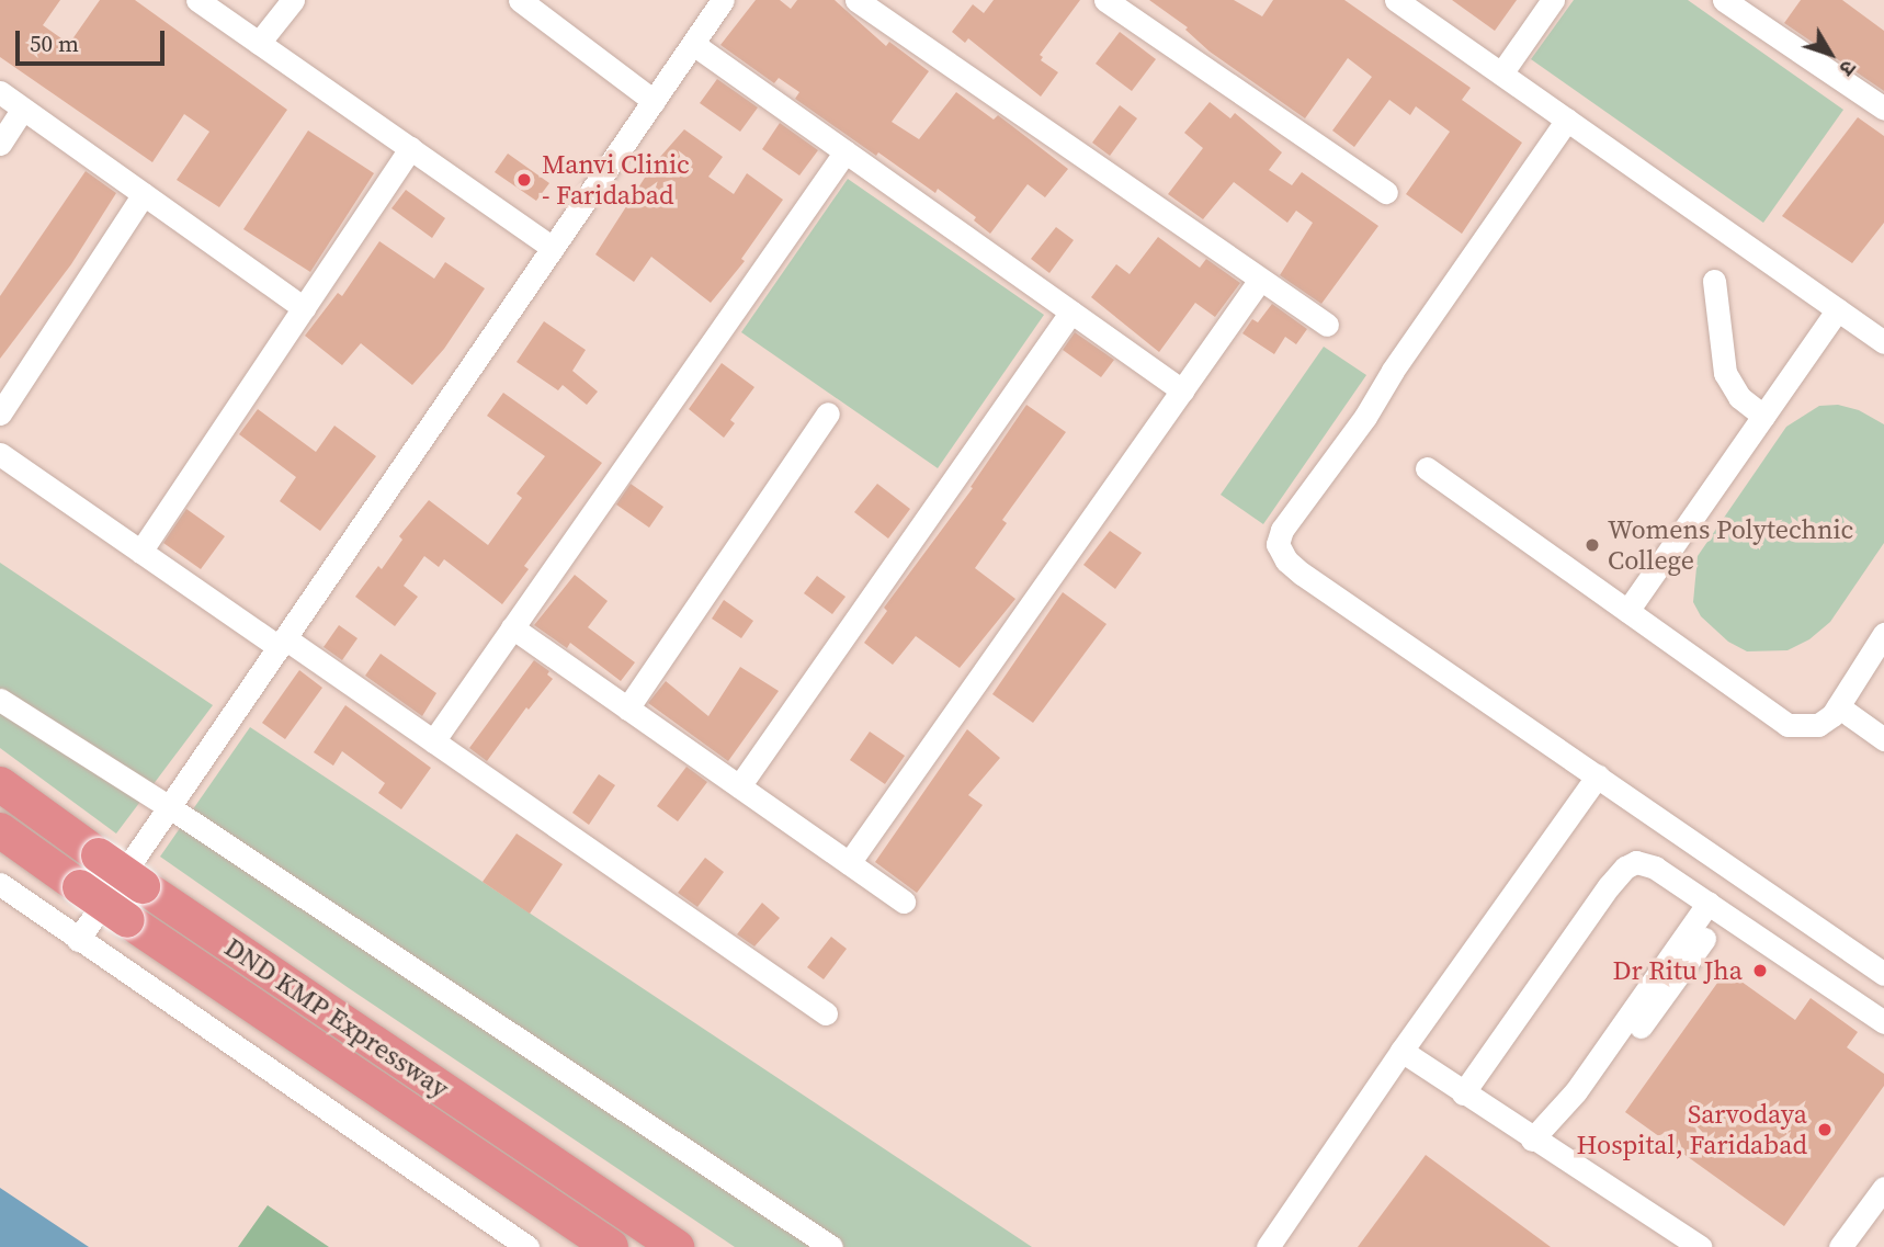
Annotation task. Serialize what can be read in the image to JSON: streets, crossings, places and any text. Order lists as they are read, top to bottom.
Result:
{
  "streets": {
    "highway": ["DND KMP Expressway"]
  },
  "places": [
    "Manvi Clinic - Faridabad",
    "Womens Polytechnic College",
    "Dr Ritu Jha",
    "Sarvodaya Hospital, Faridabad"
  ],
  "scale_bar": "50 m",
  "north": "bottom right"
}
